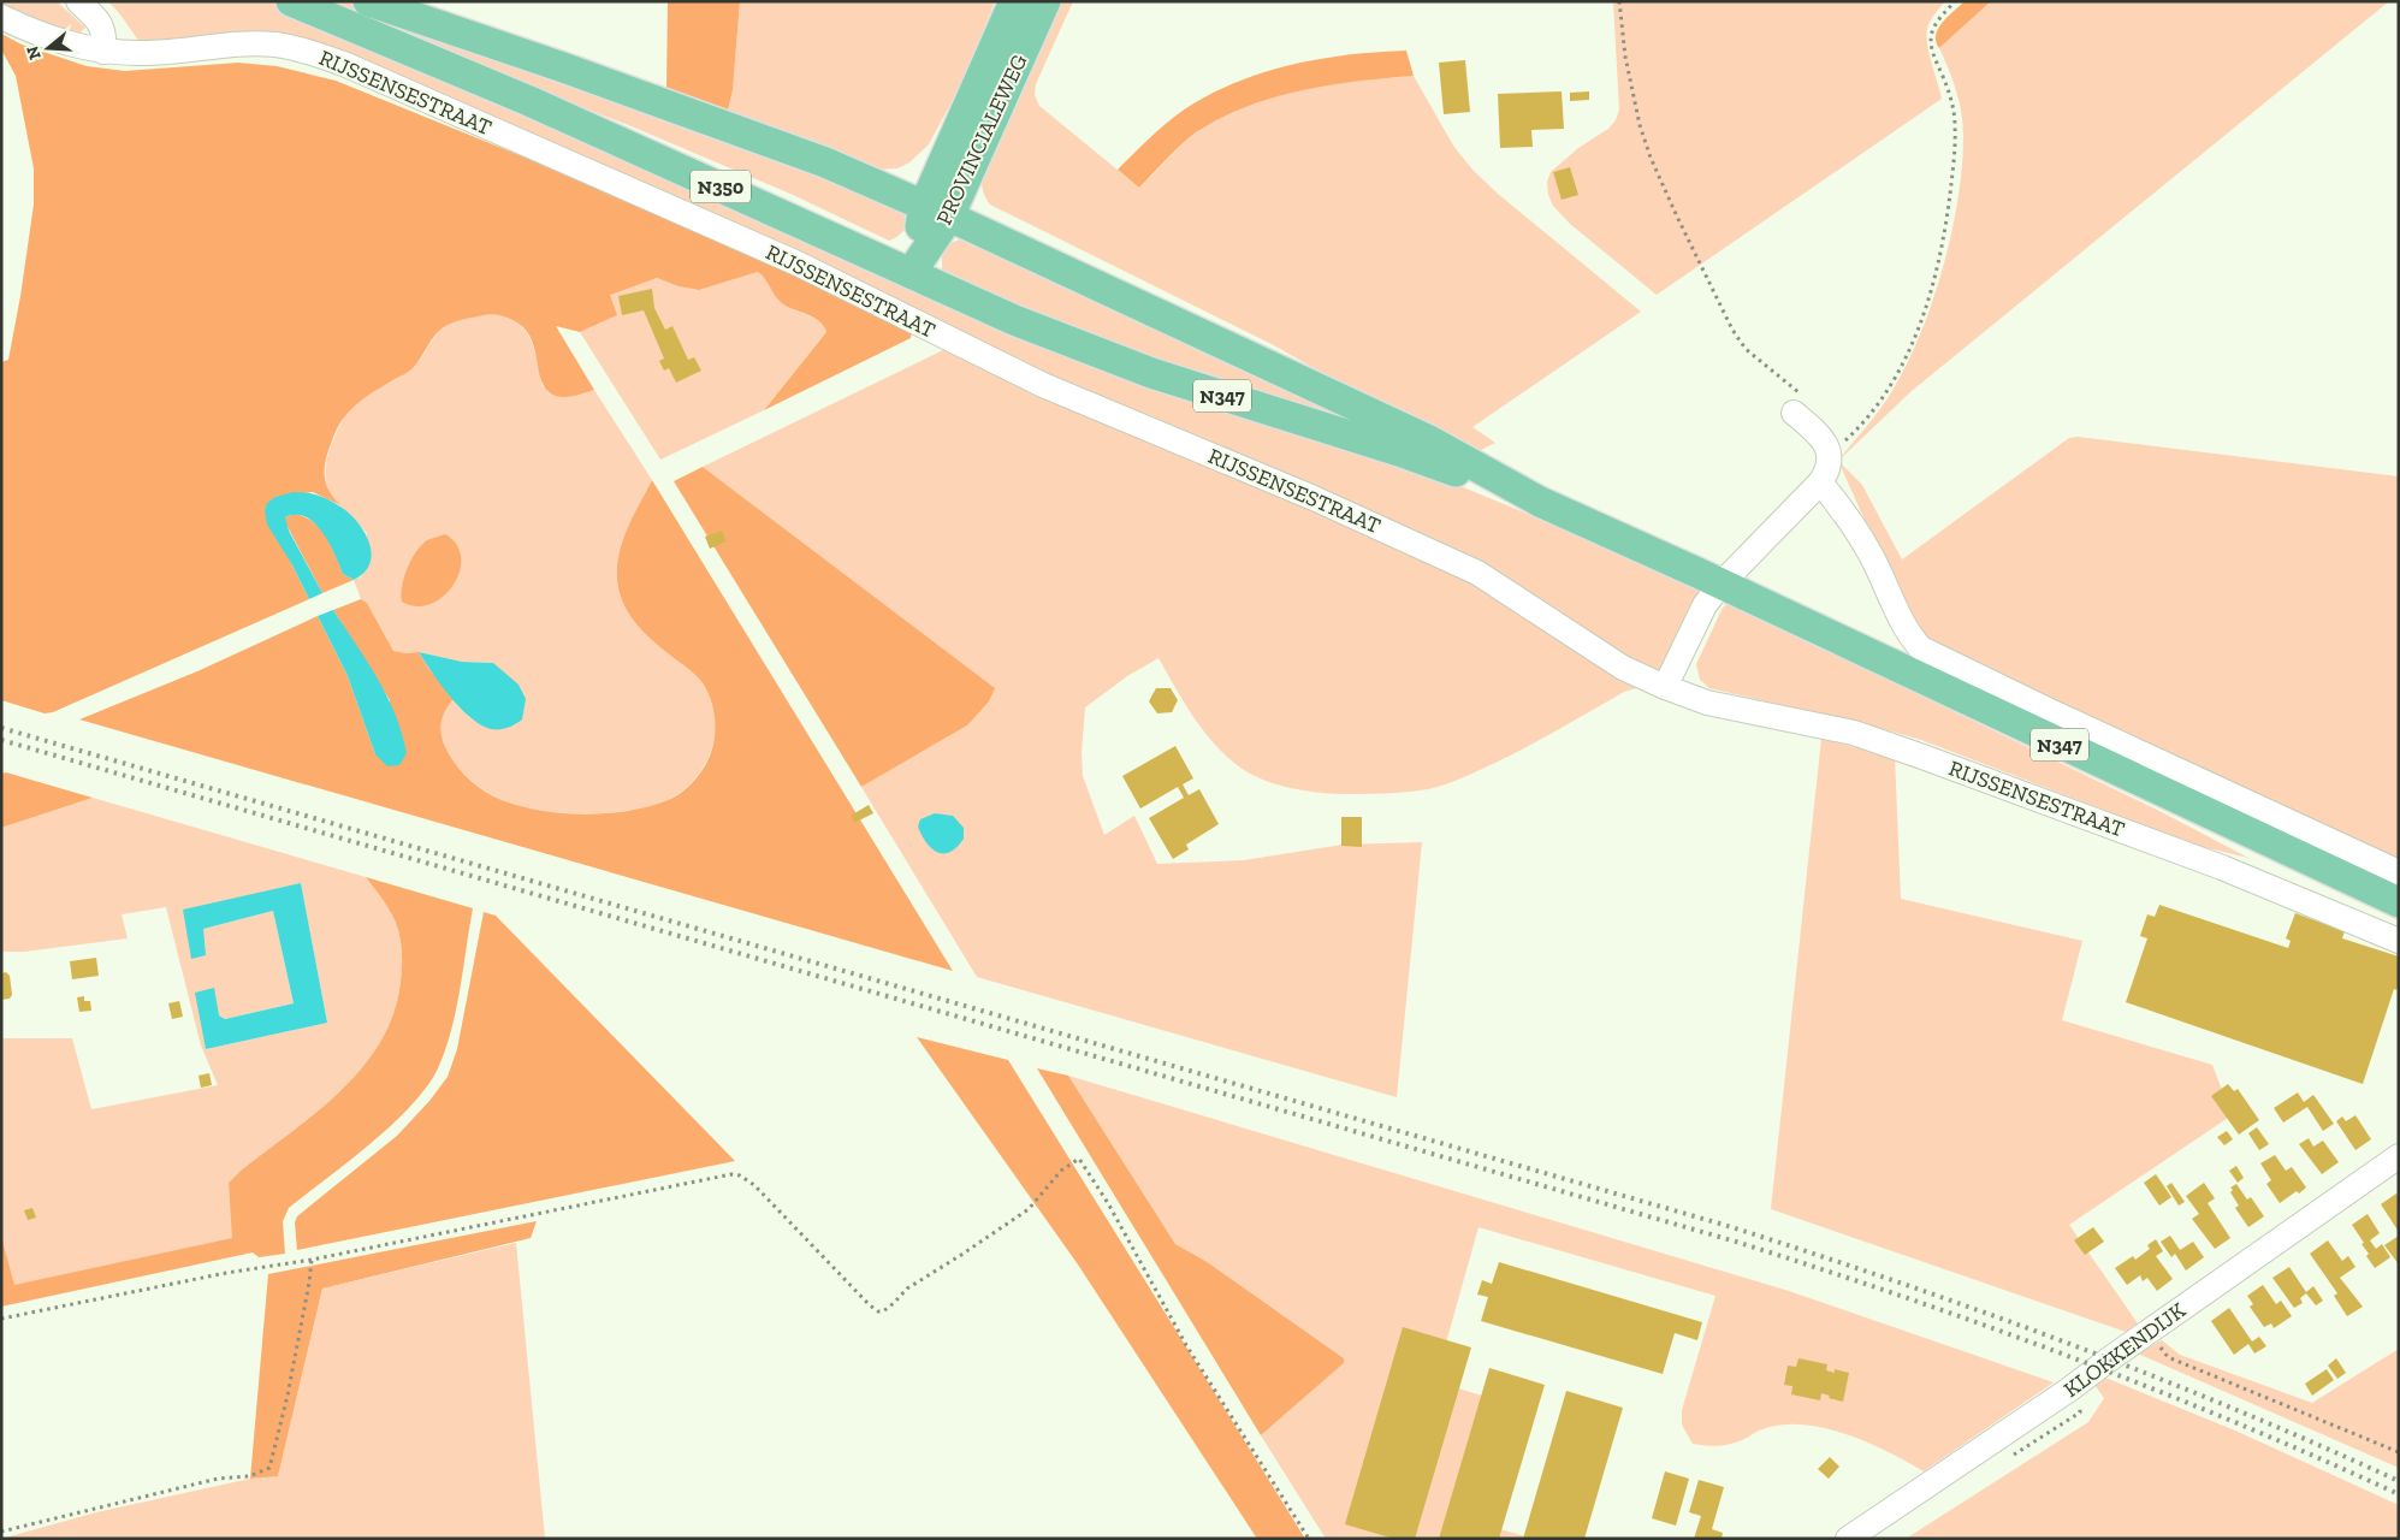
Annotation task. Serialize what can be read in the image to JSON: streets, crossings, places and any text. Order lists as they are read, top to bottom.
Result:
{
  "streets": {
    "main road": [
      "RIJSSENSESTRAAT",
      "PROVINCIALEWEG",
      "N350",
      "N347"
    ],
    "street": ["KLOKKENDIJK"]
  },
  "crossings": [
    ["RIJSSENSESTRAAT", "PROVINCIALEWEG"]
  ],
  "north": "left"
}
